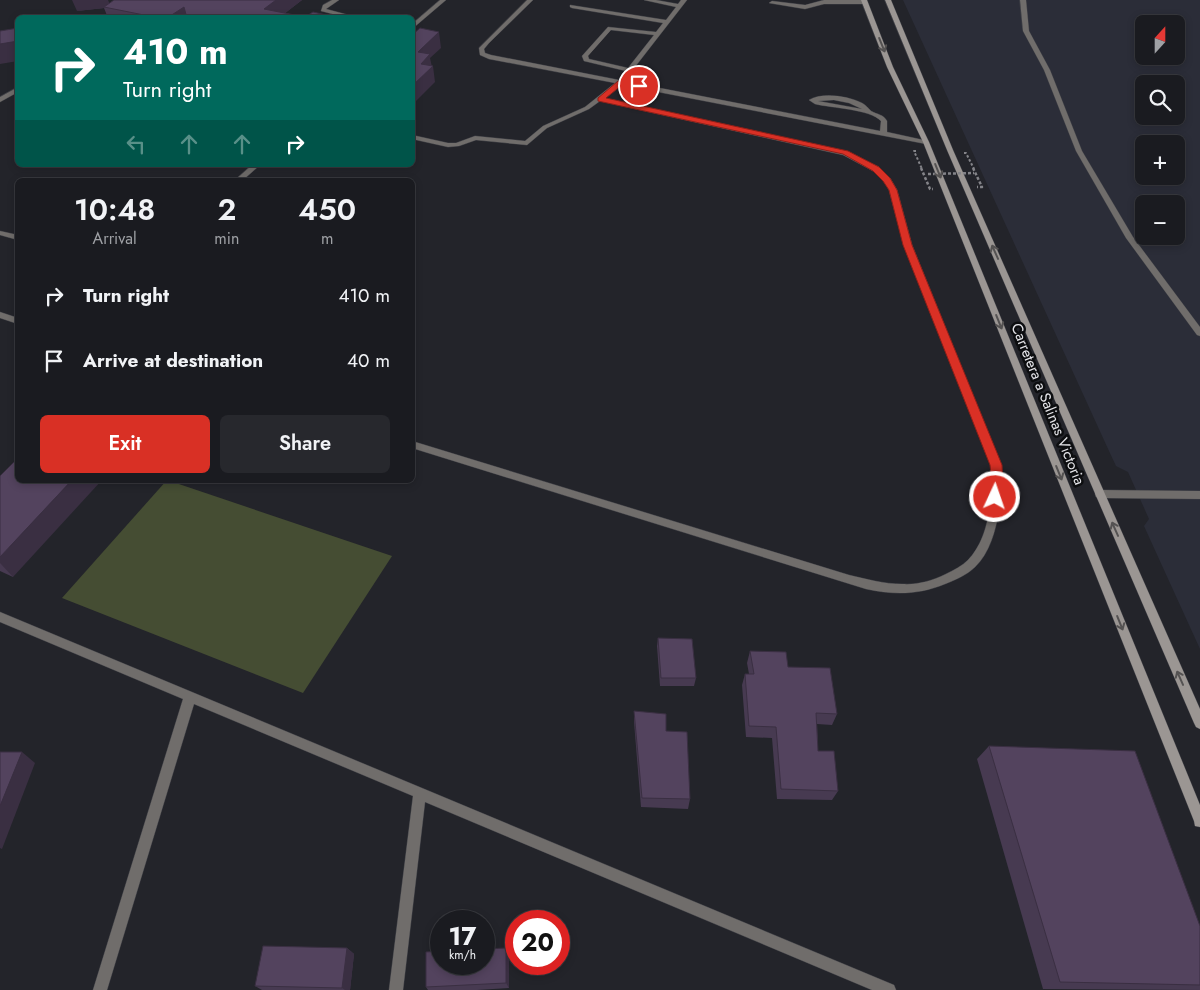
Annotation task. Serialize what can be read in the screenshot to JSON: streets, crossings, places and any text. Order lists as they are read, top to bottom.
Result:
{
  "streets": {
    "main road": ["Carretera a Salinas Victoria"]
  },
  "north": "top",
  "page": {
    "map_buttons": ["+", "−"],
    "turn": ["410 m", "Turn right"],
    "eta": [
      "10:48",
      "Arrival",
      "2",
      "min",
      "450",
      "m"
    ],
    "list": [
      {
        "name": "Turn right",
        "value": "410 m"
      },
      {
        "name": "Arrive at destination",
        "value": "40 m"
      }
    ],
    "buttons": ["Exit", "Share"],
    "speed": "17 km/h",
    "limit": "20"
  }
}
